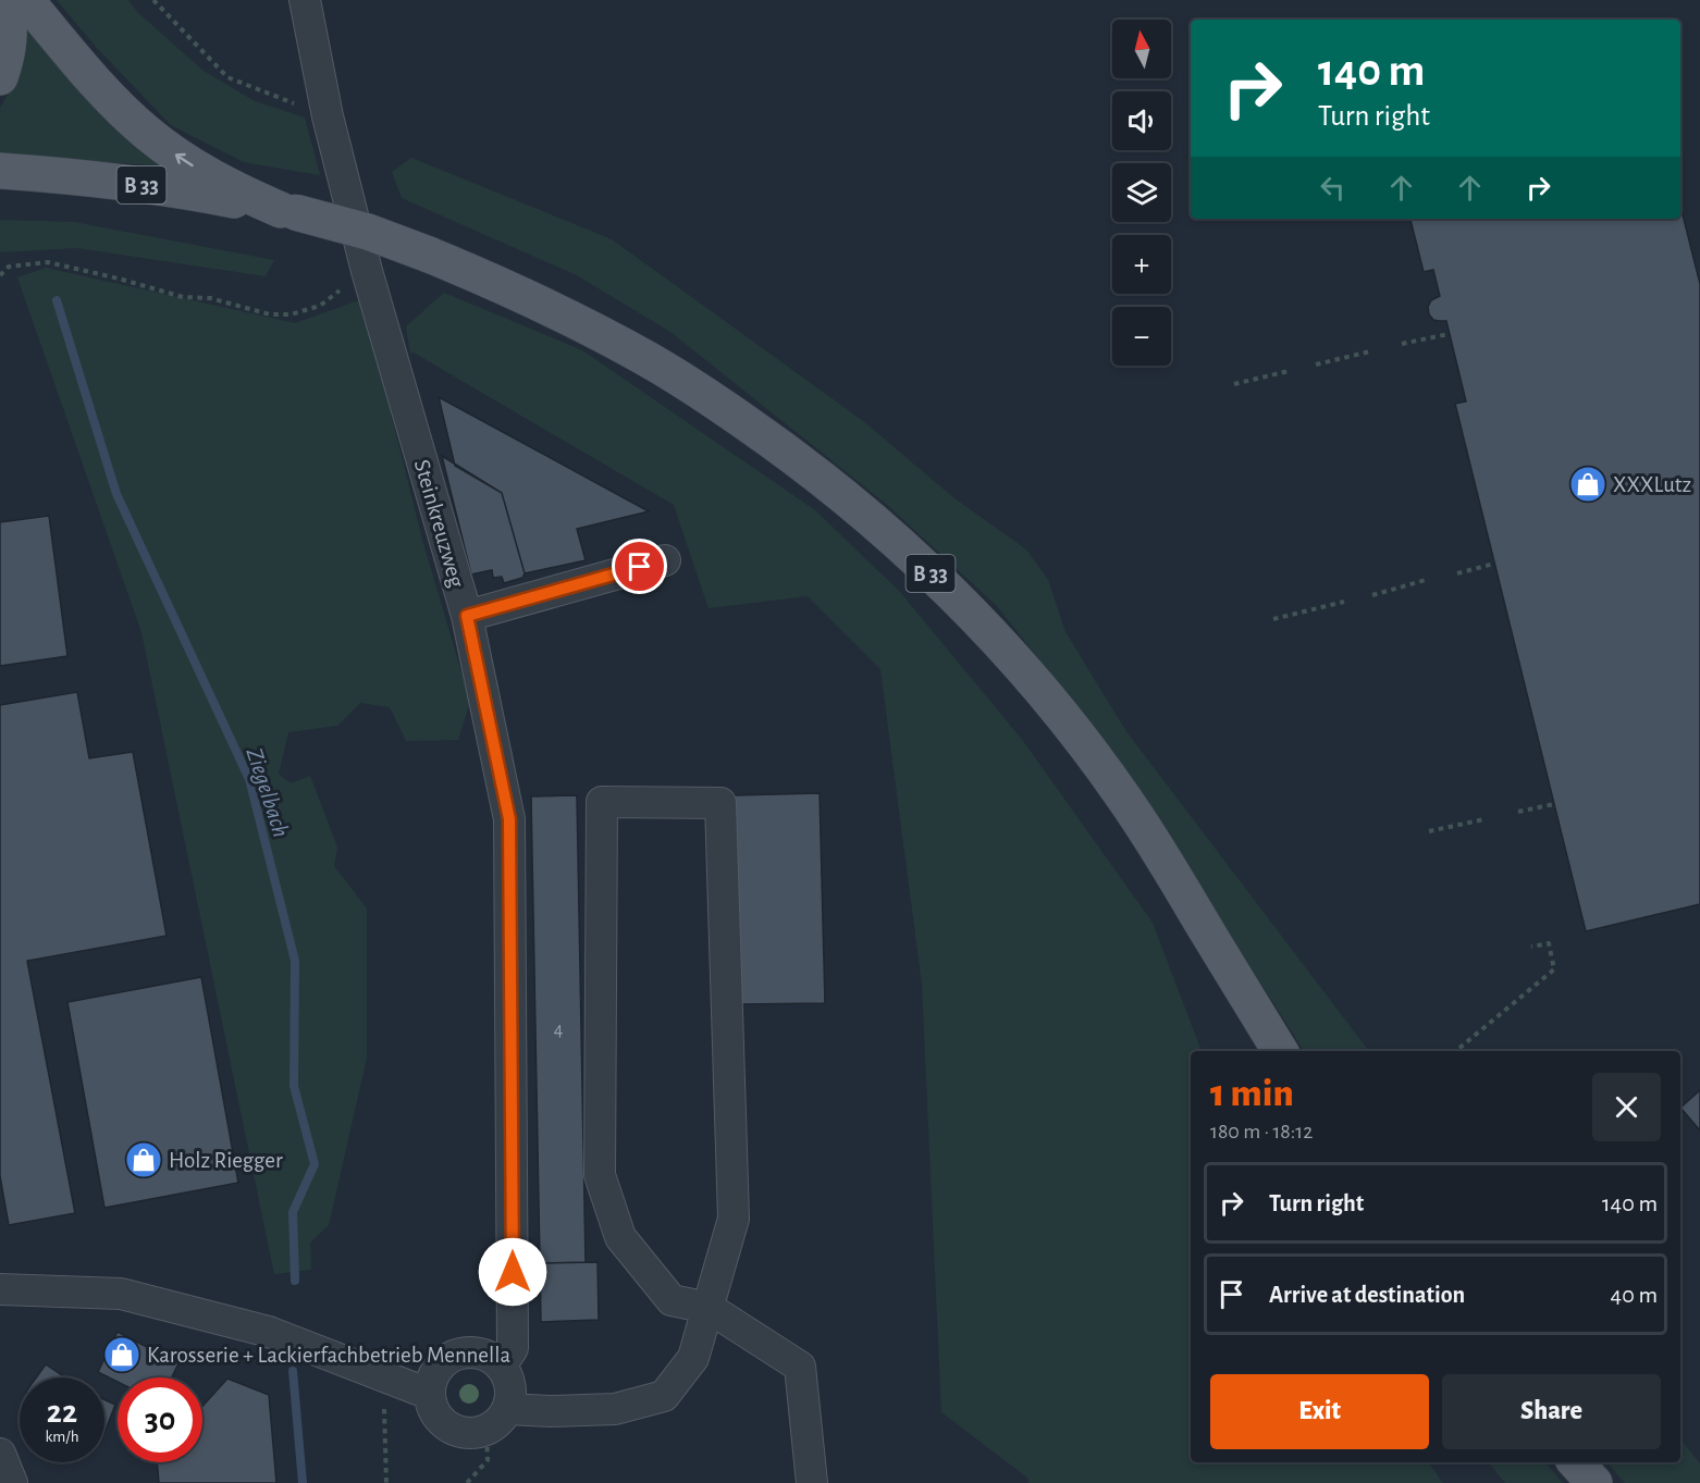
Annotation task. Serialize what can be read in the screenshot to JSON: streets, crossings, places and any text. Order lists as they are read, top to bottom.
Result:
{
  "streets": {
    "main road": ["B 33"],
    "street": ["Steinkreuzweg"]
  },
  "water": ["Ziegelbach"],
  "places": {
    "shop": ["XXXLutz", "Holz Riegger", "Karosserie + Lackierfachbetrieb Mennella"]
  },
  "house_numbers": ["4"],
  "north": "top",
  "page": {
    "map_buttons": ["+", "−"],
    "turn": ["140 m", "Turn right"],
    "heading": ["1 min", "180 m · 18:12"],
    "list": [
      {
        "name": "Turn right",
        "value": "140 m"
      },
      {
        "name": "Arrive at destination",
        "value": "40 m"
      }
    ],
    "buttons": ["Exit", "Share"],
    "speed": "22 km/h",
    "limit": "30"
  }
}
